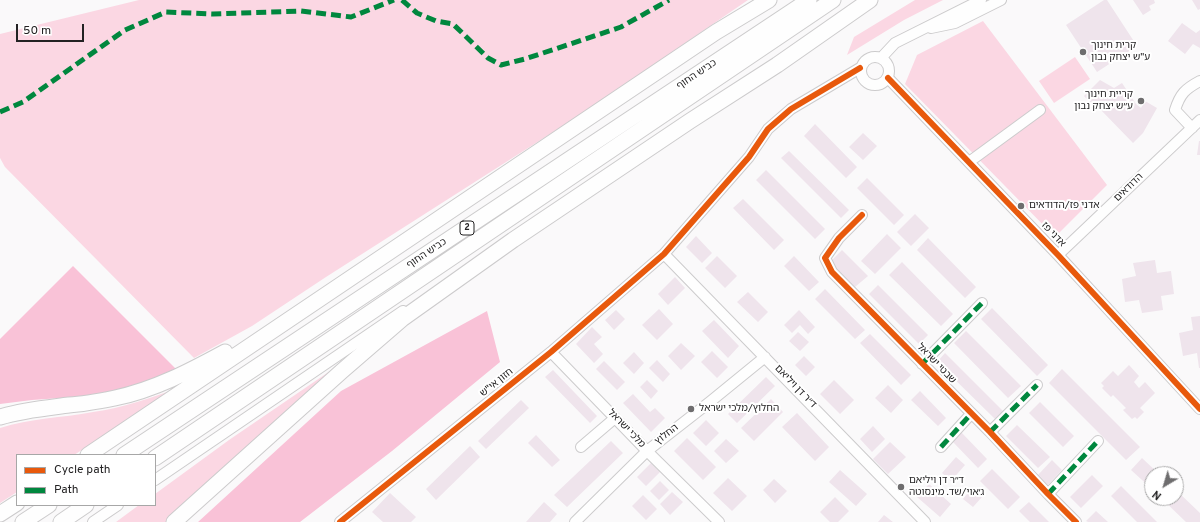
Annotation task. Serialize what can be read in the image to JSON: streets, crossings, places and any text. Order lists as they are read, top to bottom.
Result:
{
  "streets": {
    "highway": ["כביש החוף", "2"],
    "street": [
      "הדודאים",
      "אדני פז",
      "שבטי ישראל",
      "חזון אי\"ש",
      "ד״ר דן ויליאם",
      "מלכי ישראל",
      "החלוץ"
    ]
  },
  "crossings": [
    ["הדודאים", "אדני פז"],
    ["אדני פז", "חזון אי\"ש"],
    ["חזון אי\"ש", "ד״ר דן ויליאם"],
    ["חזון אי\"ש", "מלכי ישראל"],
    ["ד״ר דן ויליאם", "החלוץ"],
    ["מלכי ישראל", "החלוץ"]
  ],
  "places": [
    "קרית חינוך ע\"ש יצחק נבון",
    "קריית חינוך ע״ש יצחק נבון",
    "אדני פז/הדודאים",
    "החלוץ/מלכי ישראל",
    "ד״ר דן ויליאם ג׳אוי/שד. מינסוטה"
  ],
  "legend": ["Cycle path", "Path"],
  "scale_bar": "50 m",
  "north": "bottom left"
}
